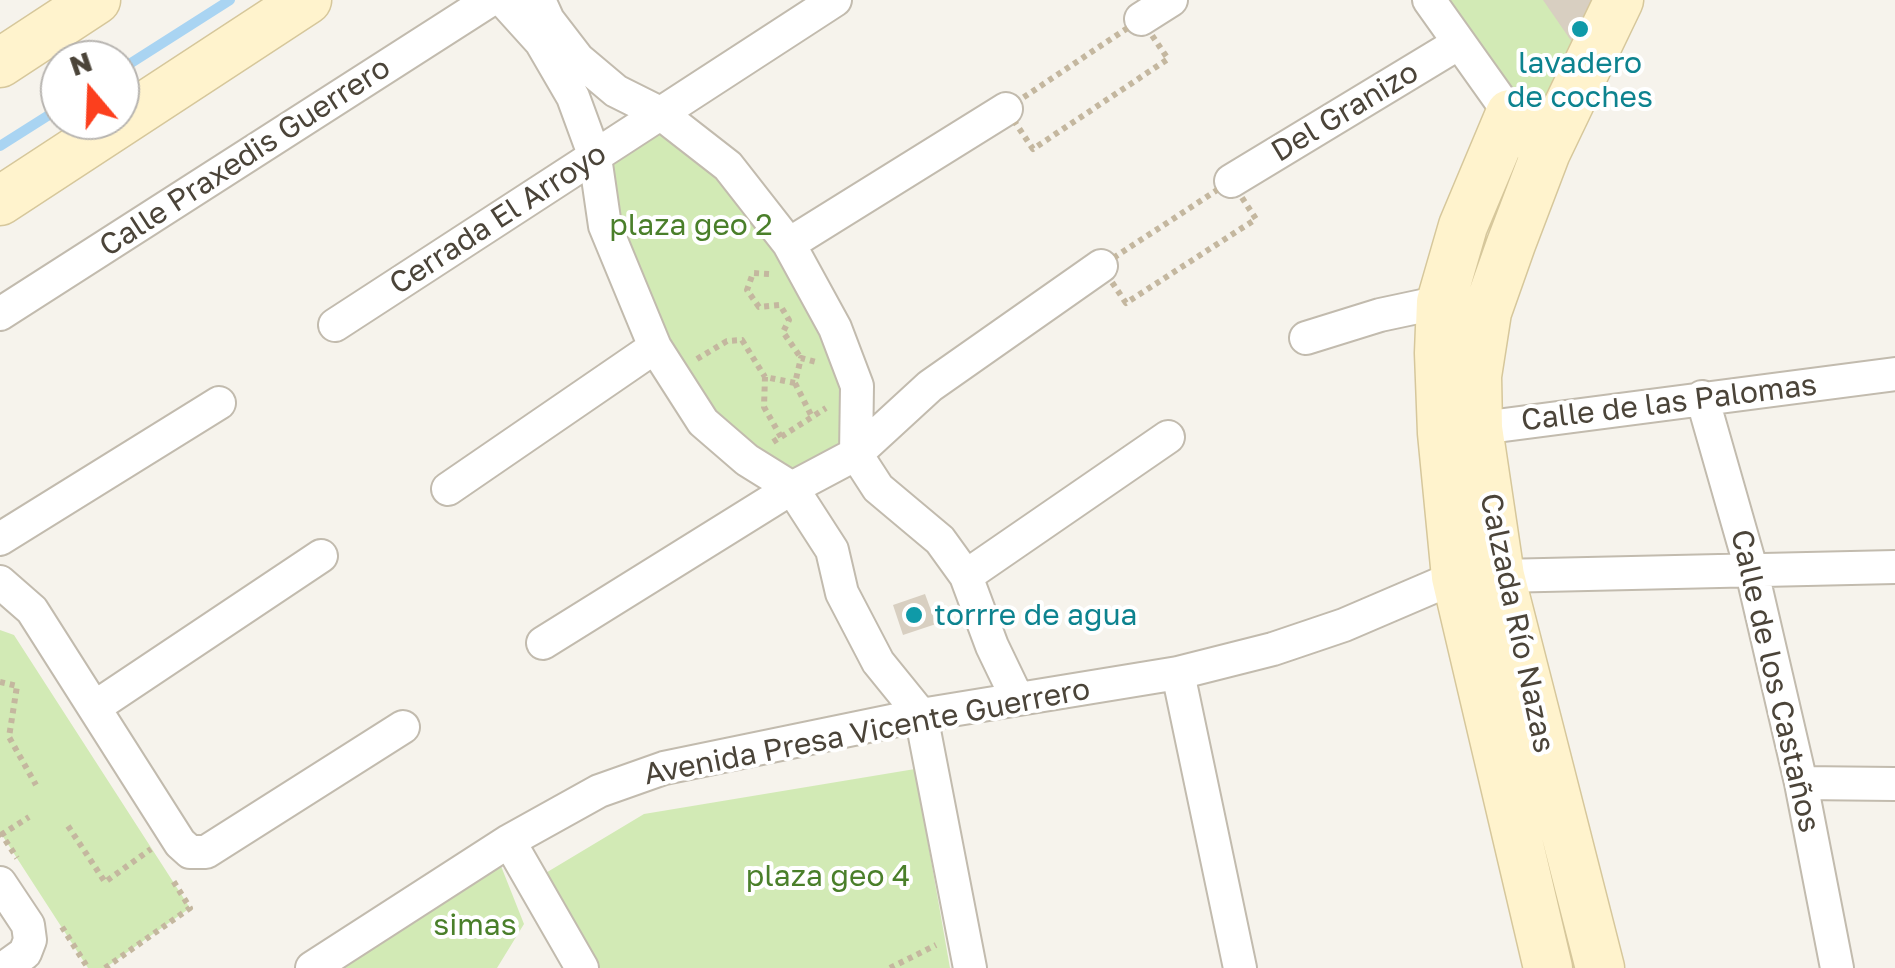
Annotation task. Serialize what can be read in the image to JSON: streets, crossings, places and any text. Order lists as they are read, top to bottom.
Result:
{
  "streets": {
    "street": [
      "Del Granizo",
      "Calle Praxedis Guerrero",
      "Cerrada El Arroyo",
      "Calle de las Palomas",
      "Calzada Río Nazas",
      "Calle de los Castaños",
      "Avenida Presa Vicente Guerrero"
    ]
  },
  "crossings": [
    ["Calle de las Palomas", "Calzada Río Nazas"],
    ["Calle de las Palomas", "Calle de los Castaños"],
    ["Calzada Río Nazas", "Avenida Presa Vicente Guerrero"]
  ],
  "parks": ["plaza geo 2", "plaza geo 4", "simas"],
  "places": ["lavadero de coches", "torrre de agua"],
  "north": "top"
}
